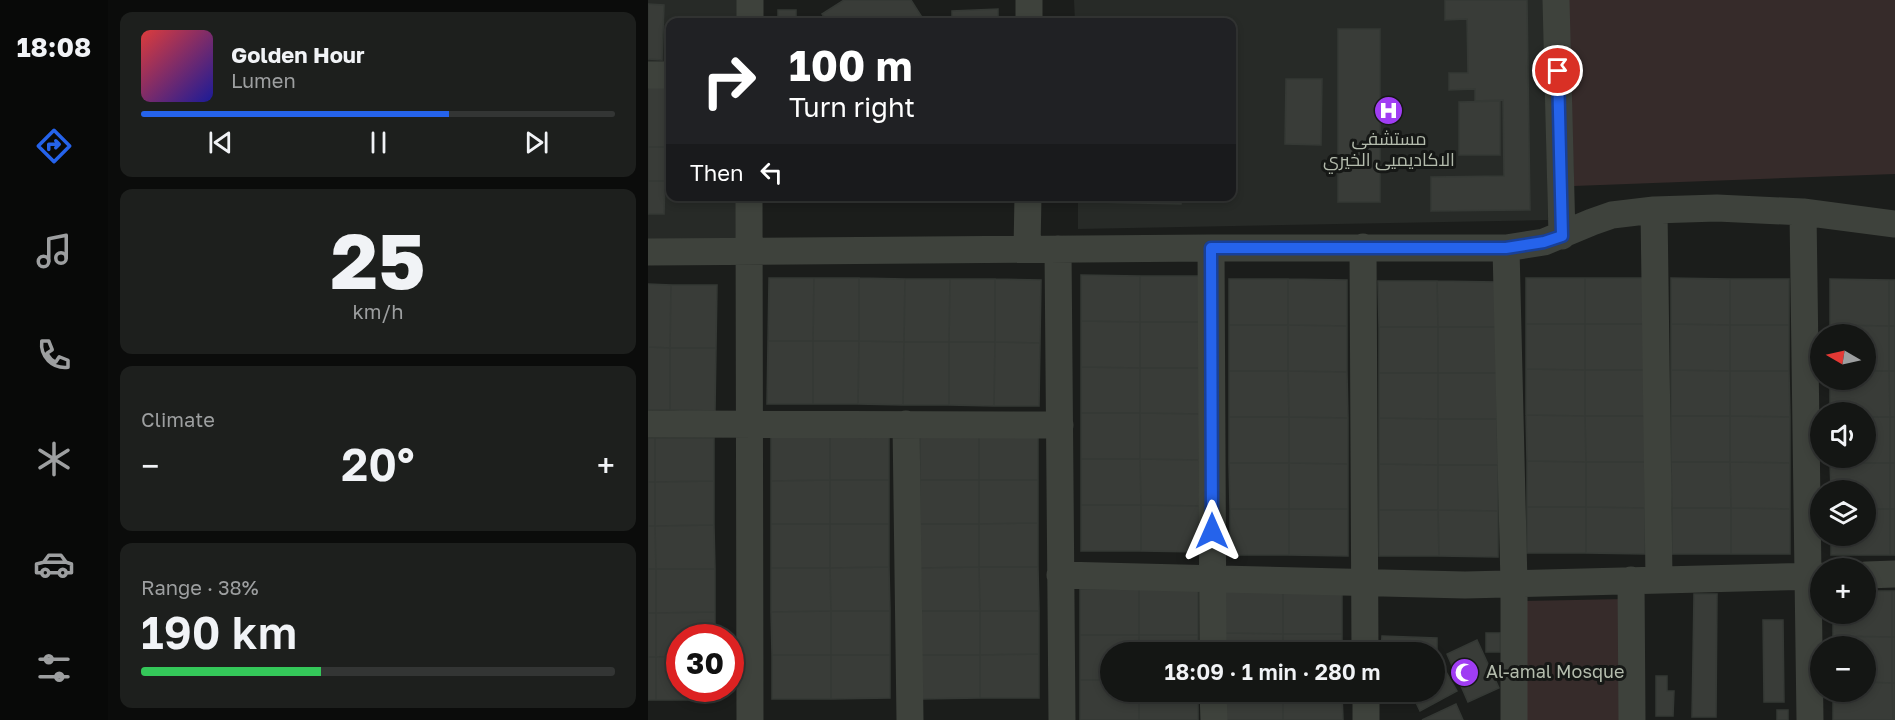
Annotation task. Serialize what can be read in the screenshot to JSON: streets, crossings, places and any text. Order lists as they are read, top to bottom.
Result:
{
  "places": {
    "hospital": ["مستشفى الاكاديميى الخيري"],
    "mosque": ["Al-amal Mosque"]
  },
  "north": "left",
  "page": {
    "tabs": "18:08",
    "turn": ["100 m", "Turn right"],
    "song": ["Golden Hour", "Lumen"],
    "then": "Then",
    "tile": [
      ["25", "km/h"],
      "Climate",
      ["Range · 38%", "190 km"]
    ],
    "map_buttons": ["+", "−"],
    "heat": ["−", "20°", "+"],
    "limit": "30",
    "trip": "18:09 · 1 min · 280 m"
  }
}
